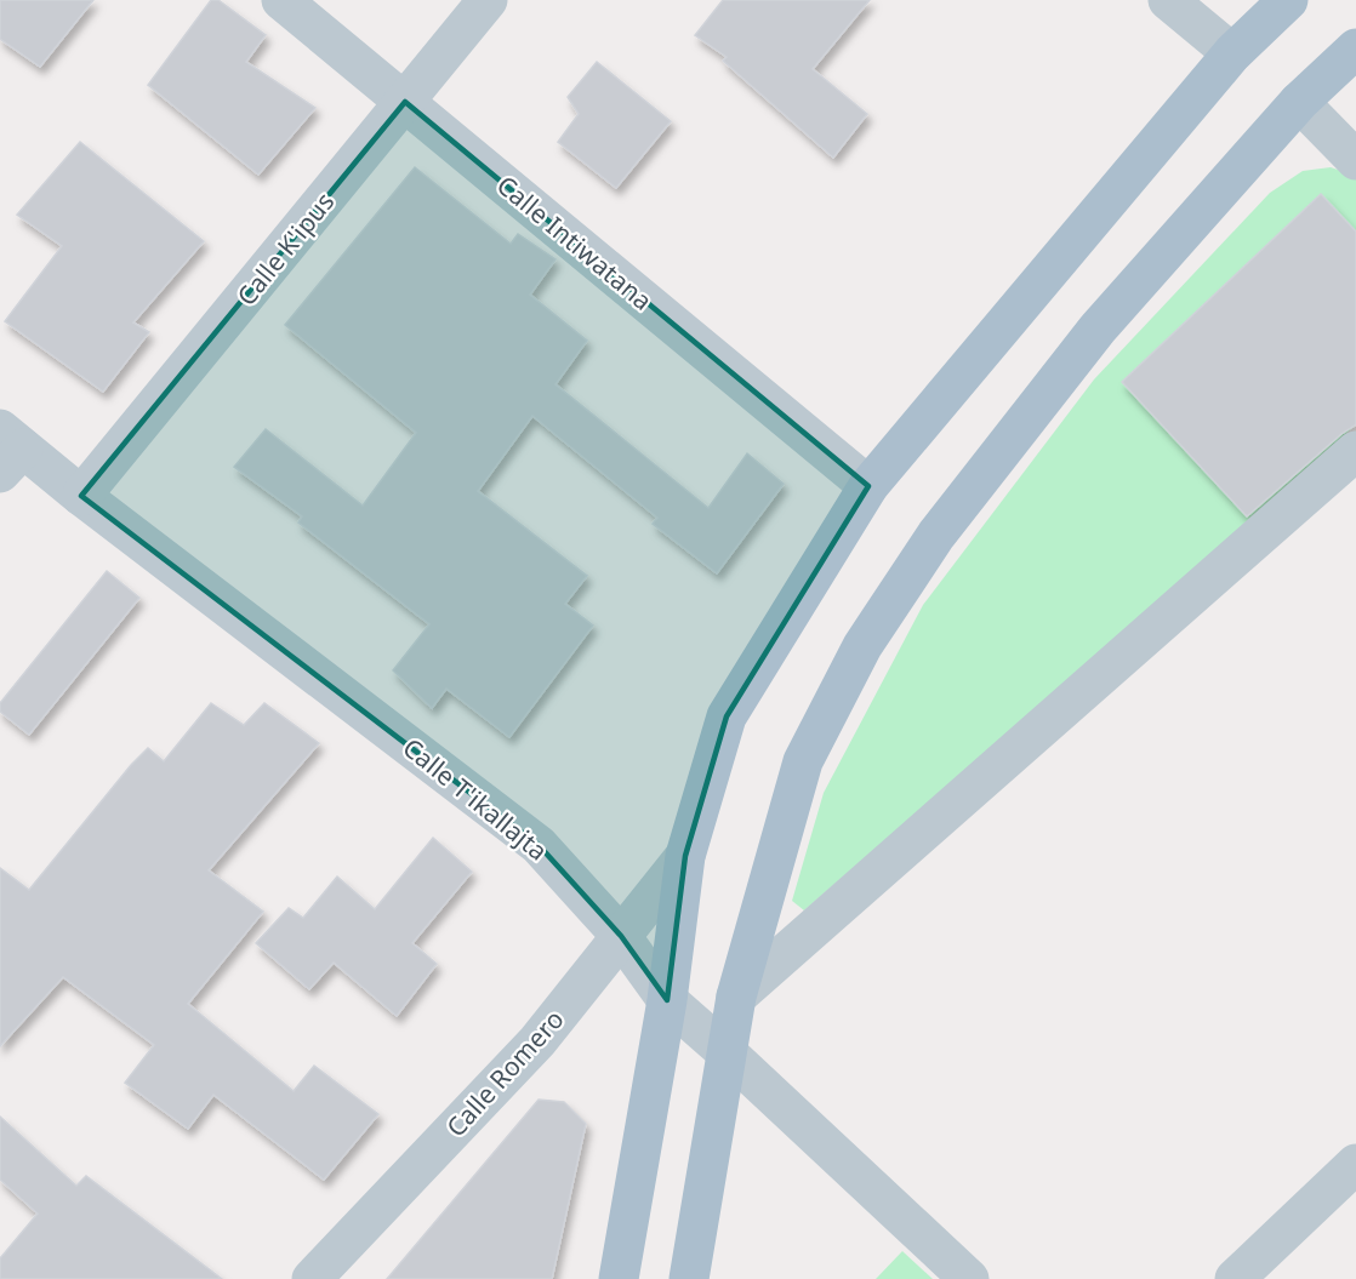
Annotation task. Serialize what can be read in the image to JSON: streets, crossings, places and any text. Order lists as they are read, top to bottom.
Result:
{
  "streets": {
    "street": [
      "Calle Intiwatana",
      "Calle K'ipus",
      "Calle T'ikallajta",
      "Calle Romero"
    ]
  },
  "crossings": [
    ["Calle Intiwatana", "Calle K'ipus"],
    ["Calle K'ipus", "Calle T'ikallajta"],
    ["Calle T'ikallajta", "Calle Romero"]
  ]
}
